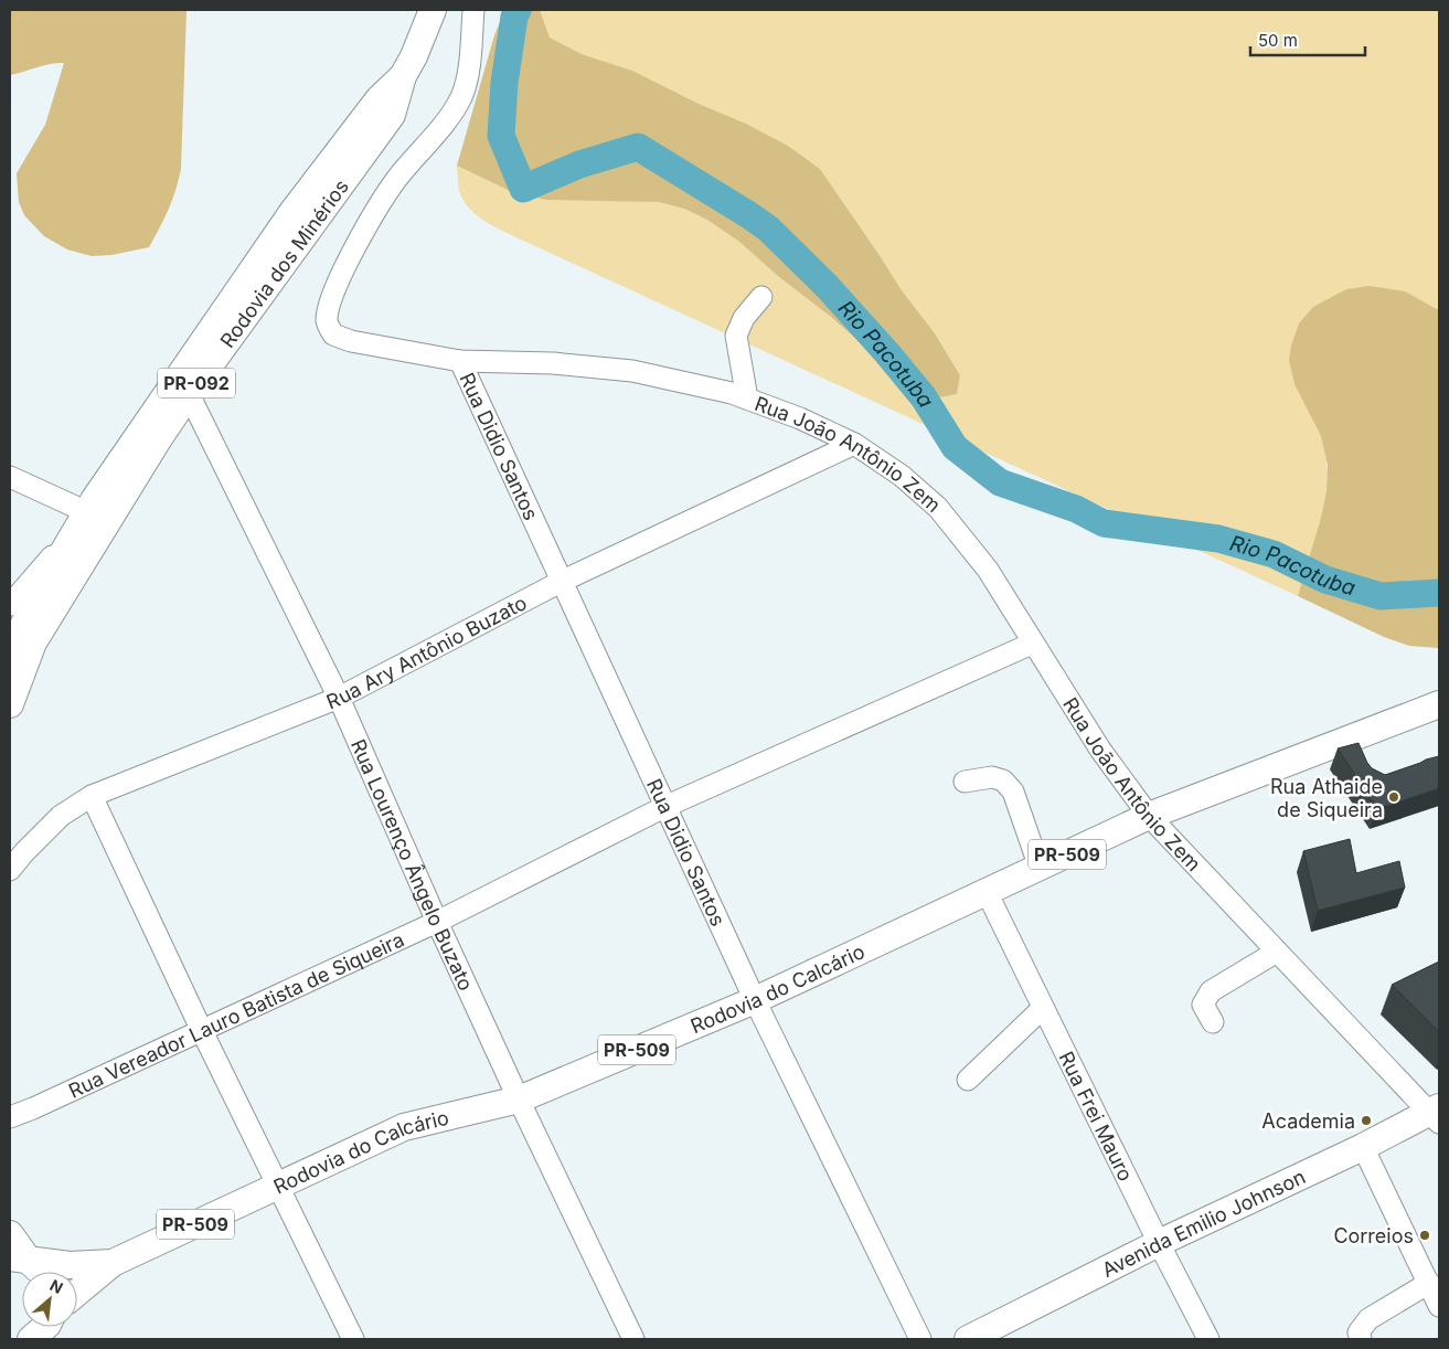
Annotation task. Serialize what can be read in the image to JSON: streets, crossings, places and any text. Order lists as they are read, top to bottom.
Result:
{
  "streets": {
    "main road": [
      "Rodovia dos Minérios",
      "PR-092",
      "PR-509",
      "Rodovia do Calcário",
      "Avenida Emilio Johnson"
    ],
    "street": [
      "Rua Didio Santos",
      "Rua João Antônio Zem",
      "Rua Ary Antônio Buzato",
      "Rua Lourenço Ângelo Buzato",
      "Rua Vereador Lauro Batista de Siqueira",
      "Rua Frei Mauro"
    ]
  },
  "crossings": [
    ["Rodovia dos Minérios", "Rua Lourenço Ângelo Buzato"],
    ["Rua Didio Santos", "Rua João Antônio Zem"],
    ["Rua Didio Santos", "Rua Ary Antônio Buzato"],
    ["Rua Didio Santos", "Rodovia do Calcário"],
    ["Rua Didio Santos", "Rua Vereador Lauro Batista de Siqueira"],
    ["Rua João Antônio Zem", "Rua Ary Antônio Buzato"],
    ["Rua João Antônio Zem", "Rodovia do Calcário"],
    ["Rua João Antônio Zem", "Rua Vereador Lauro Batista de Siqueira"],
    ["Rua João Antônio Zem", "Avenida Emilio Johnson"],
    ["Rua Ary Antônio Buzato", "Rua Lourenço Ângelo Buzato"],
    ["Rua Lourenço Ângelo Buzato", "Rodovia do Calcário"],
    ["Rua Lourenço Ângelo Buzato", "Rua Vereador Lauro Batista de Siqueira"],
    ["Rodovia do Calcário", "Rua Frei Mauro"],
    ["Rua Frei Mauro", "Avenida Emilio Johnson"]
  ],
  "water": ["Rio Pacotuba"],
  "places": ["Rua Athaide de Siqueira", "Academia", "Correios"],
  "scale_bar": "50 m",
  "north": "top right"
}
